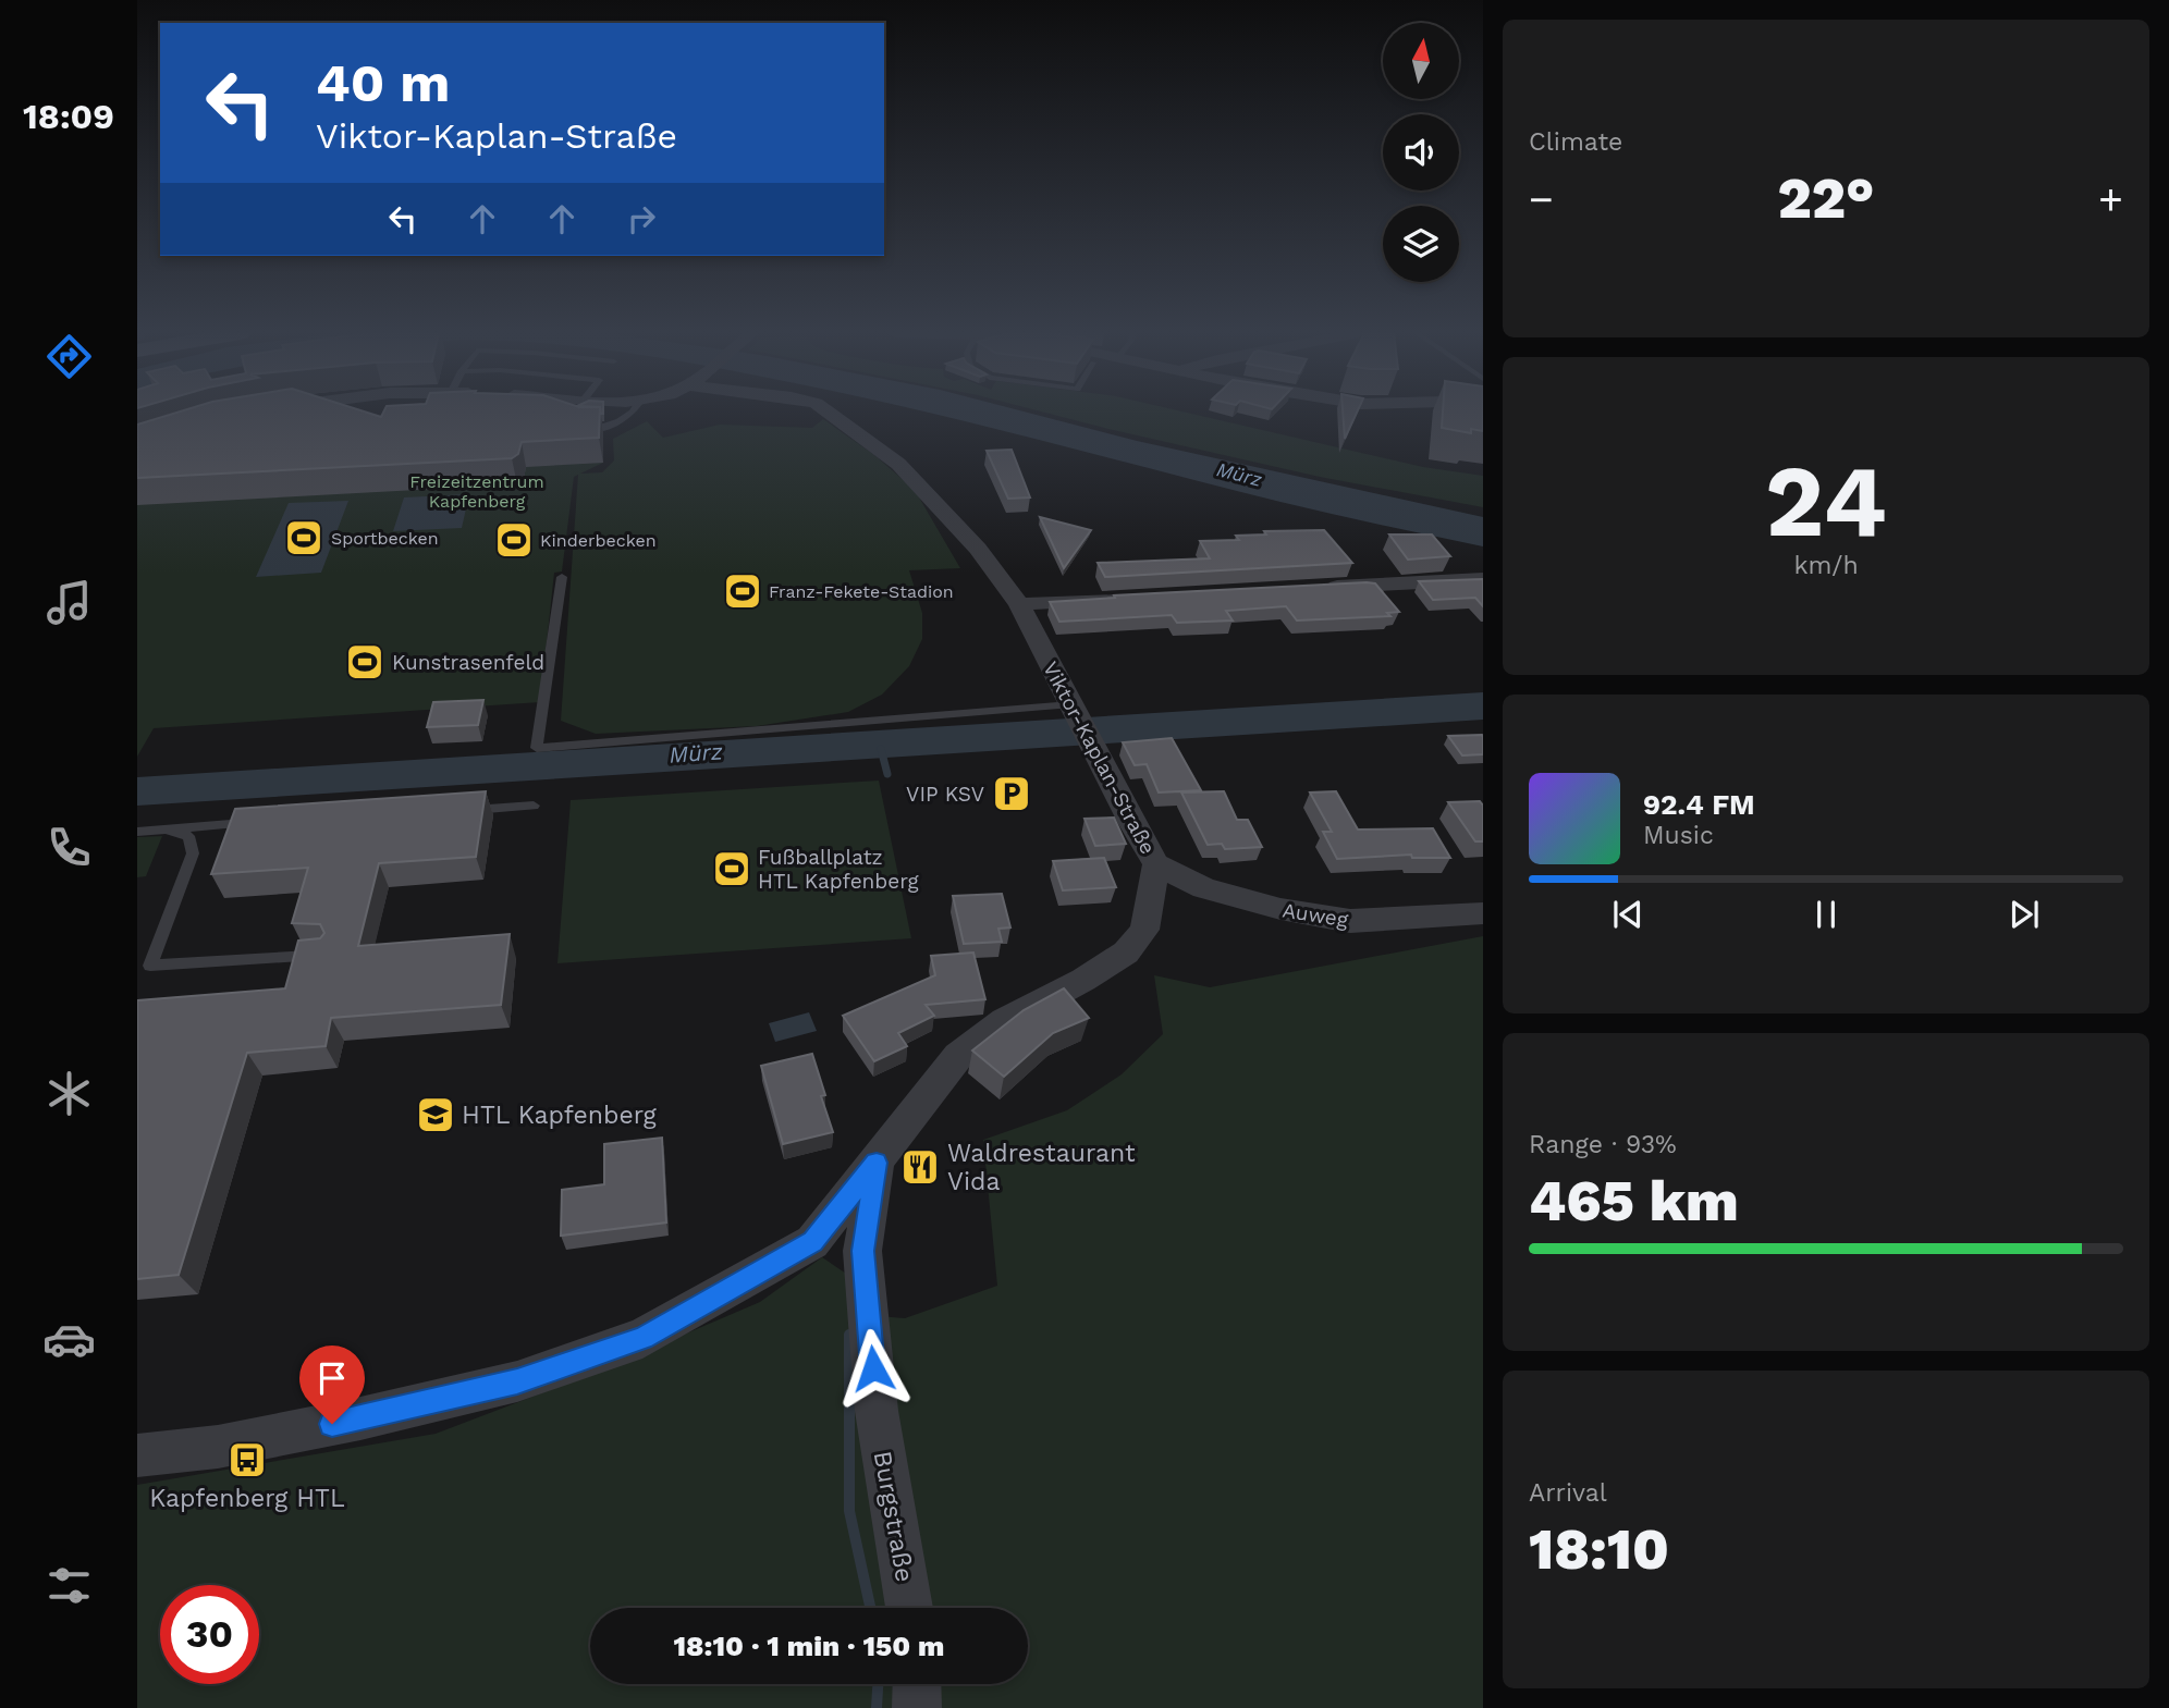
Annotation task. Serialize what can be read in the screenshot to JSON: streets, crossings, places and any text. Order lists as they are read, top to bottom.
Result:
{
  "streets": {
    "street": ["Viktor-Kaplan-Straße", "Auweg", "Burgstraße"]
  },
  "crossings": [
    ["Viktor-Kaplan-Straße", "Auweg"],
    ["Viktor-Kaplan-Straße", "Burgstraße"]
  ],
  "water": ["Mürz"],
  "parks": ["Freizeitzentrum Kapfenberg"],
  "places": {
    "sports": [
      "Sportbecken",
      "Kinderbecken",
      "Franz-Fekete-Stadion",
      "Kunstrasenfeld",
      "Fußballplatz HTL Kapfenberg"
    ],
    "parking": ["VIP KSV"],
    "school or university": ["HTL Kapfenberg"],
    "restaurant": ["Waldrestaurant Vida"],
    "bus stop": ["Kapfenberg HTL"]
  },
  "north": "top",
  "page": {
    "tabs": "18:09",
    "tile": [
      "Climate",
      ["24", "km/h"],
      ["Range · 93%", "465 km"],
      ["Arrival", "18:10"]
    ],
    "turn": ["40 m", "Viktor-Kaplan-Straße"],
    "heat": ["−", "22°", "+"],
    "song": ["92.4 FM", "Music"],
    "limit": "30",
    "trip": "18:10 · 1 min · 150 m"
  }
}
